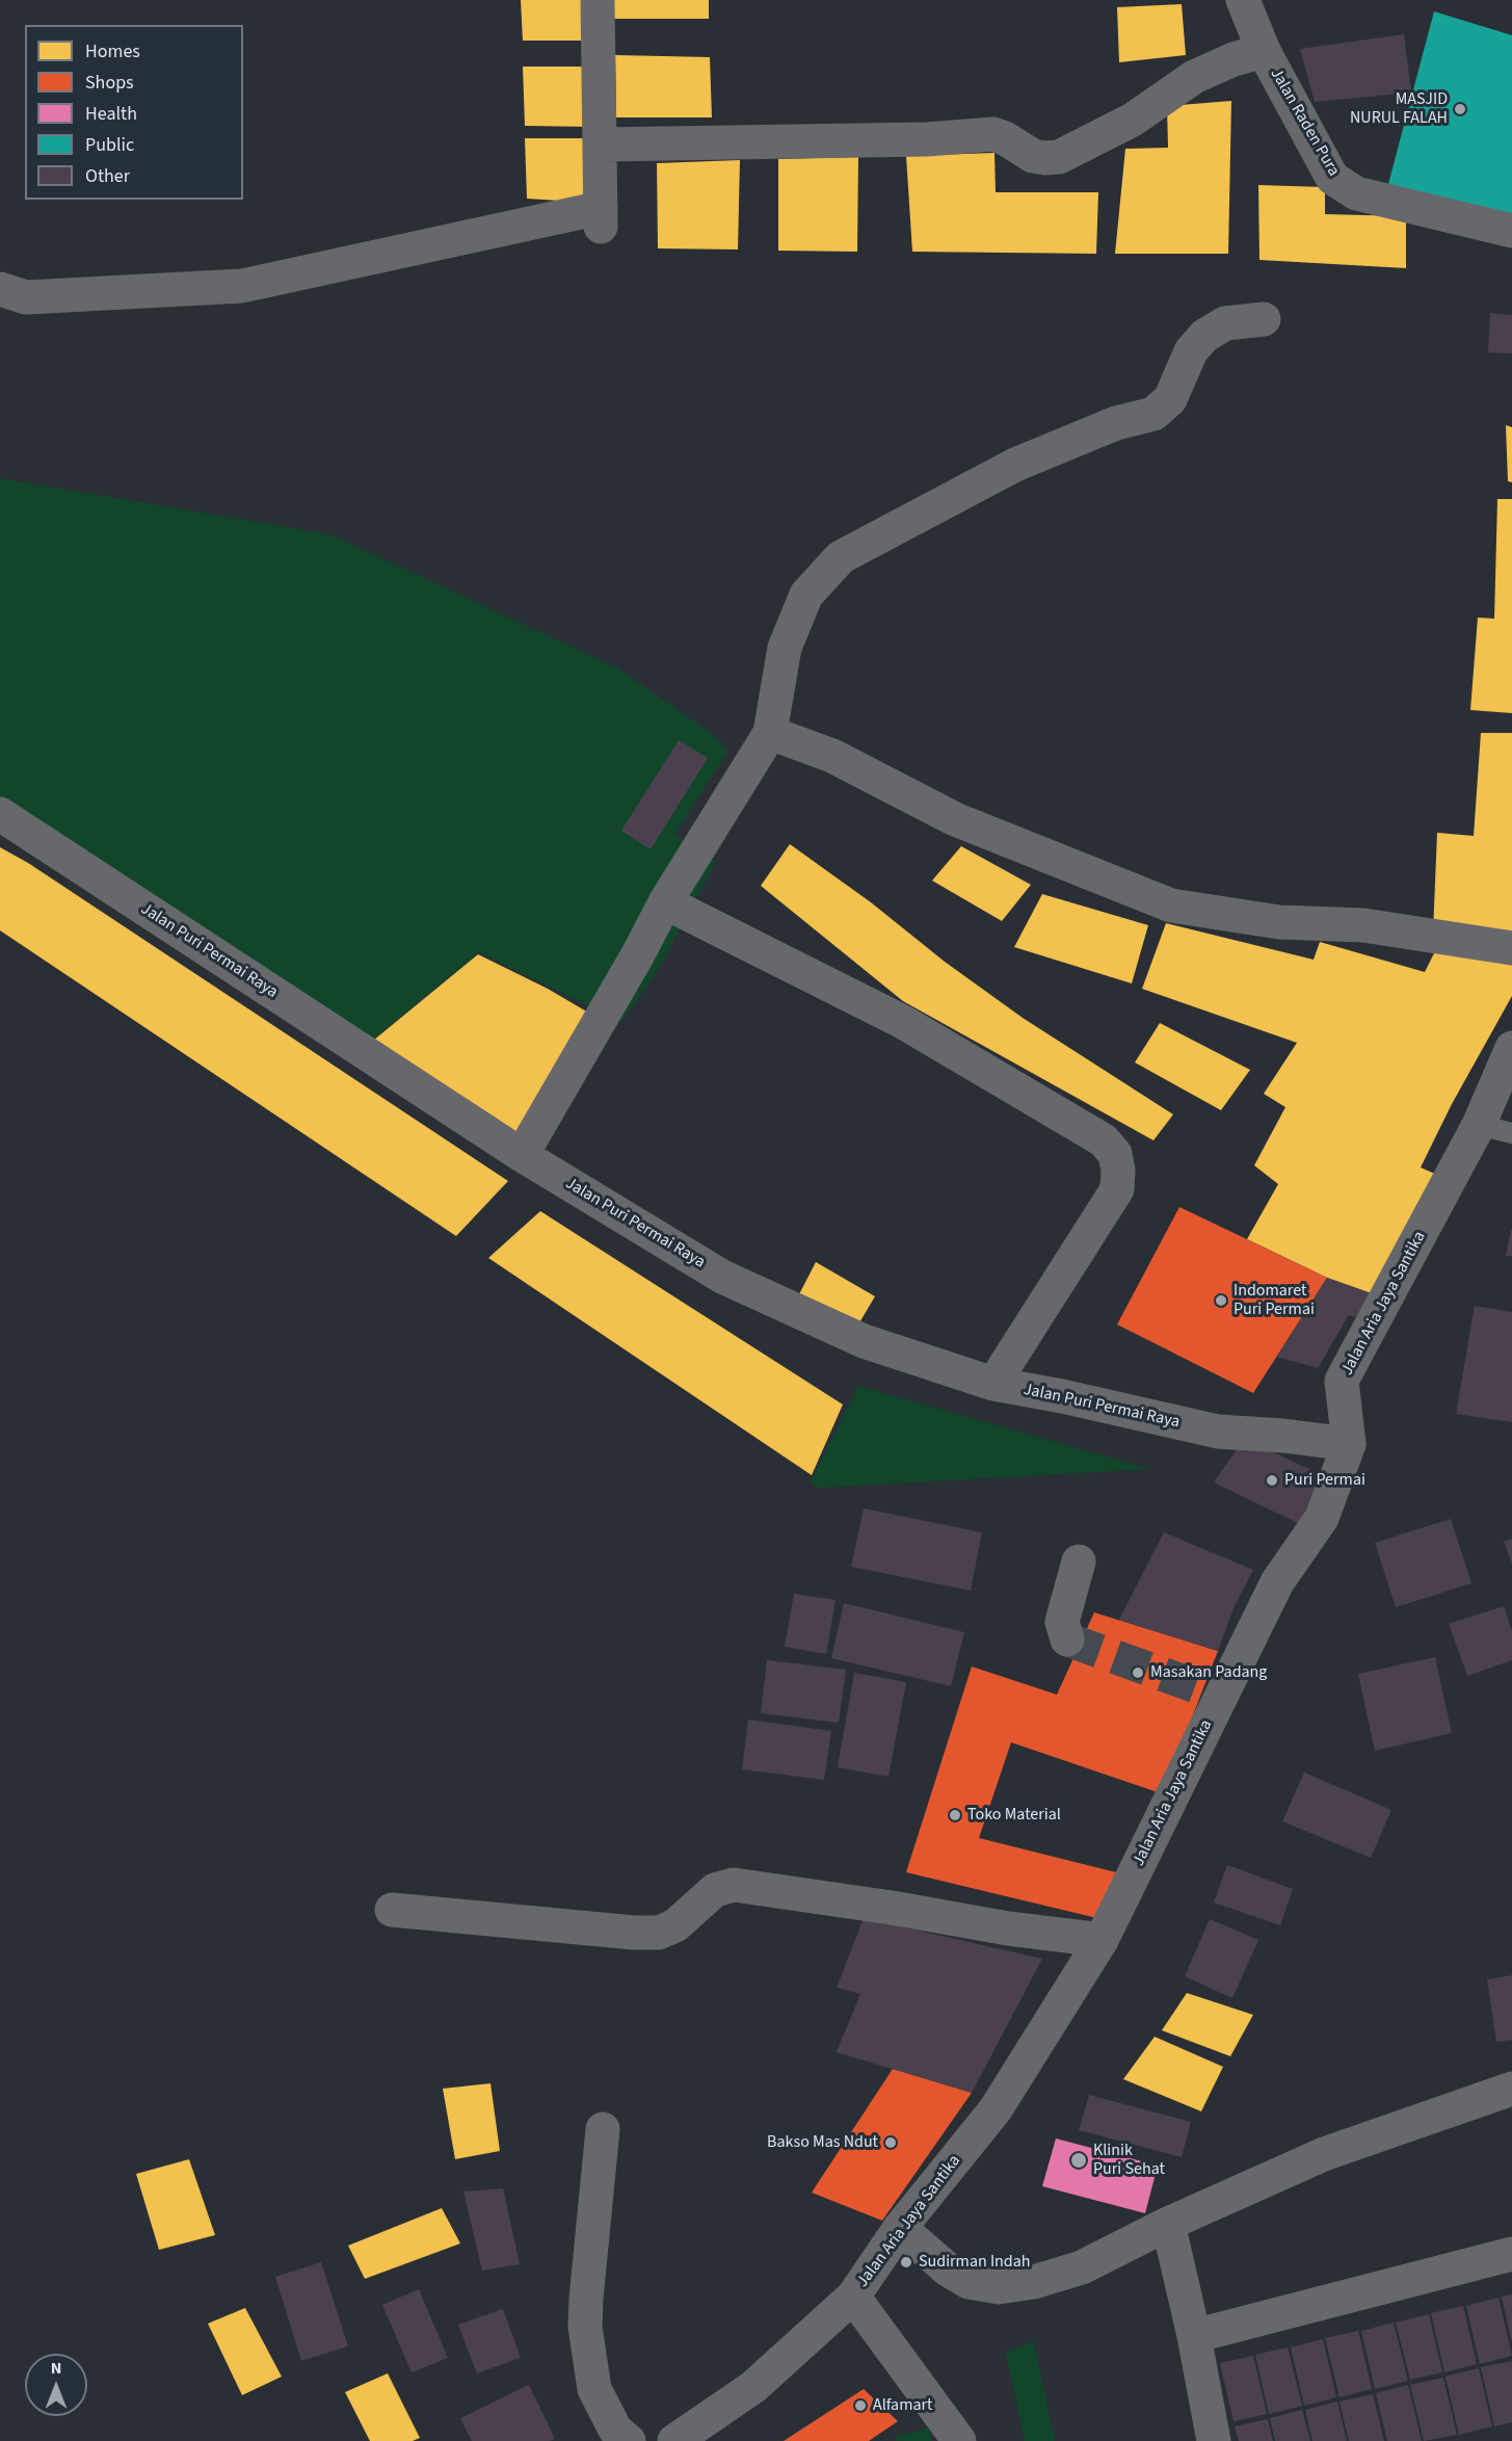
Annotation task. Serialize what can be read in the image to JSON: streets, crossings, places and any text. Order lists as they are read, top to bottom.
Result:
{
  "streets": {
    "street": ["Jalan Raden Pura", "Jalan Puri Permai Raya", "Jalan Aria Jaya Santika"]
  },
  "crossings": [
    ["Jalan Puri Permai Raya", "Jalan Aria Jaya Santika"]
  ],
  "places": [
    "MASJID NURUL FALAH",
    "Indomaret Puri Permai",
    "Puri Permai",
    "Masakan Padang",
    "Toko Material",
    "Bakso Mas Ndut",
    "Klinik Puri Sehat",
    "Sudirman Indah",
    "Alfamart"
  ],
  "legend": [
    "Homes",
    "Shops",
    "Health",
    "Public",
    "Other"
  ],
  "north": "top"
}
